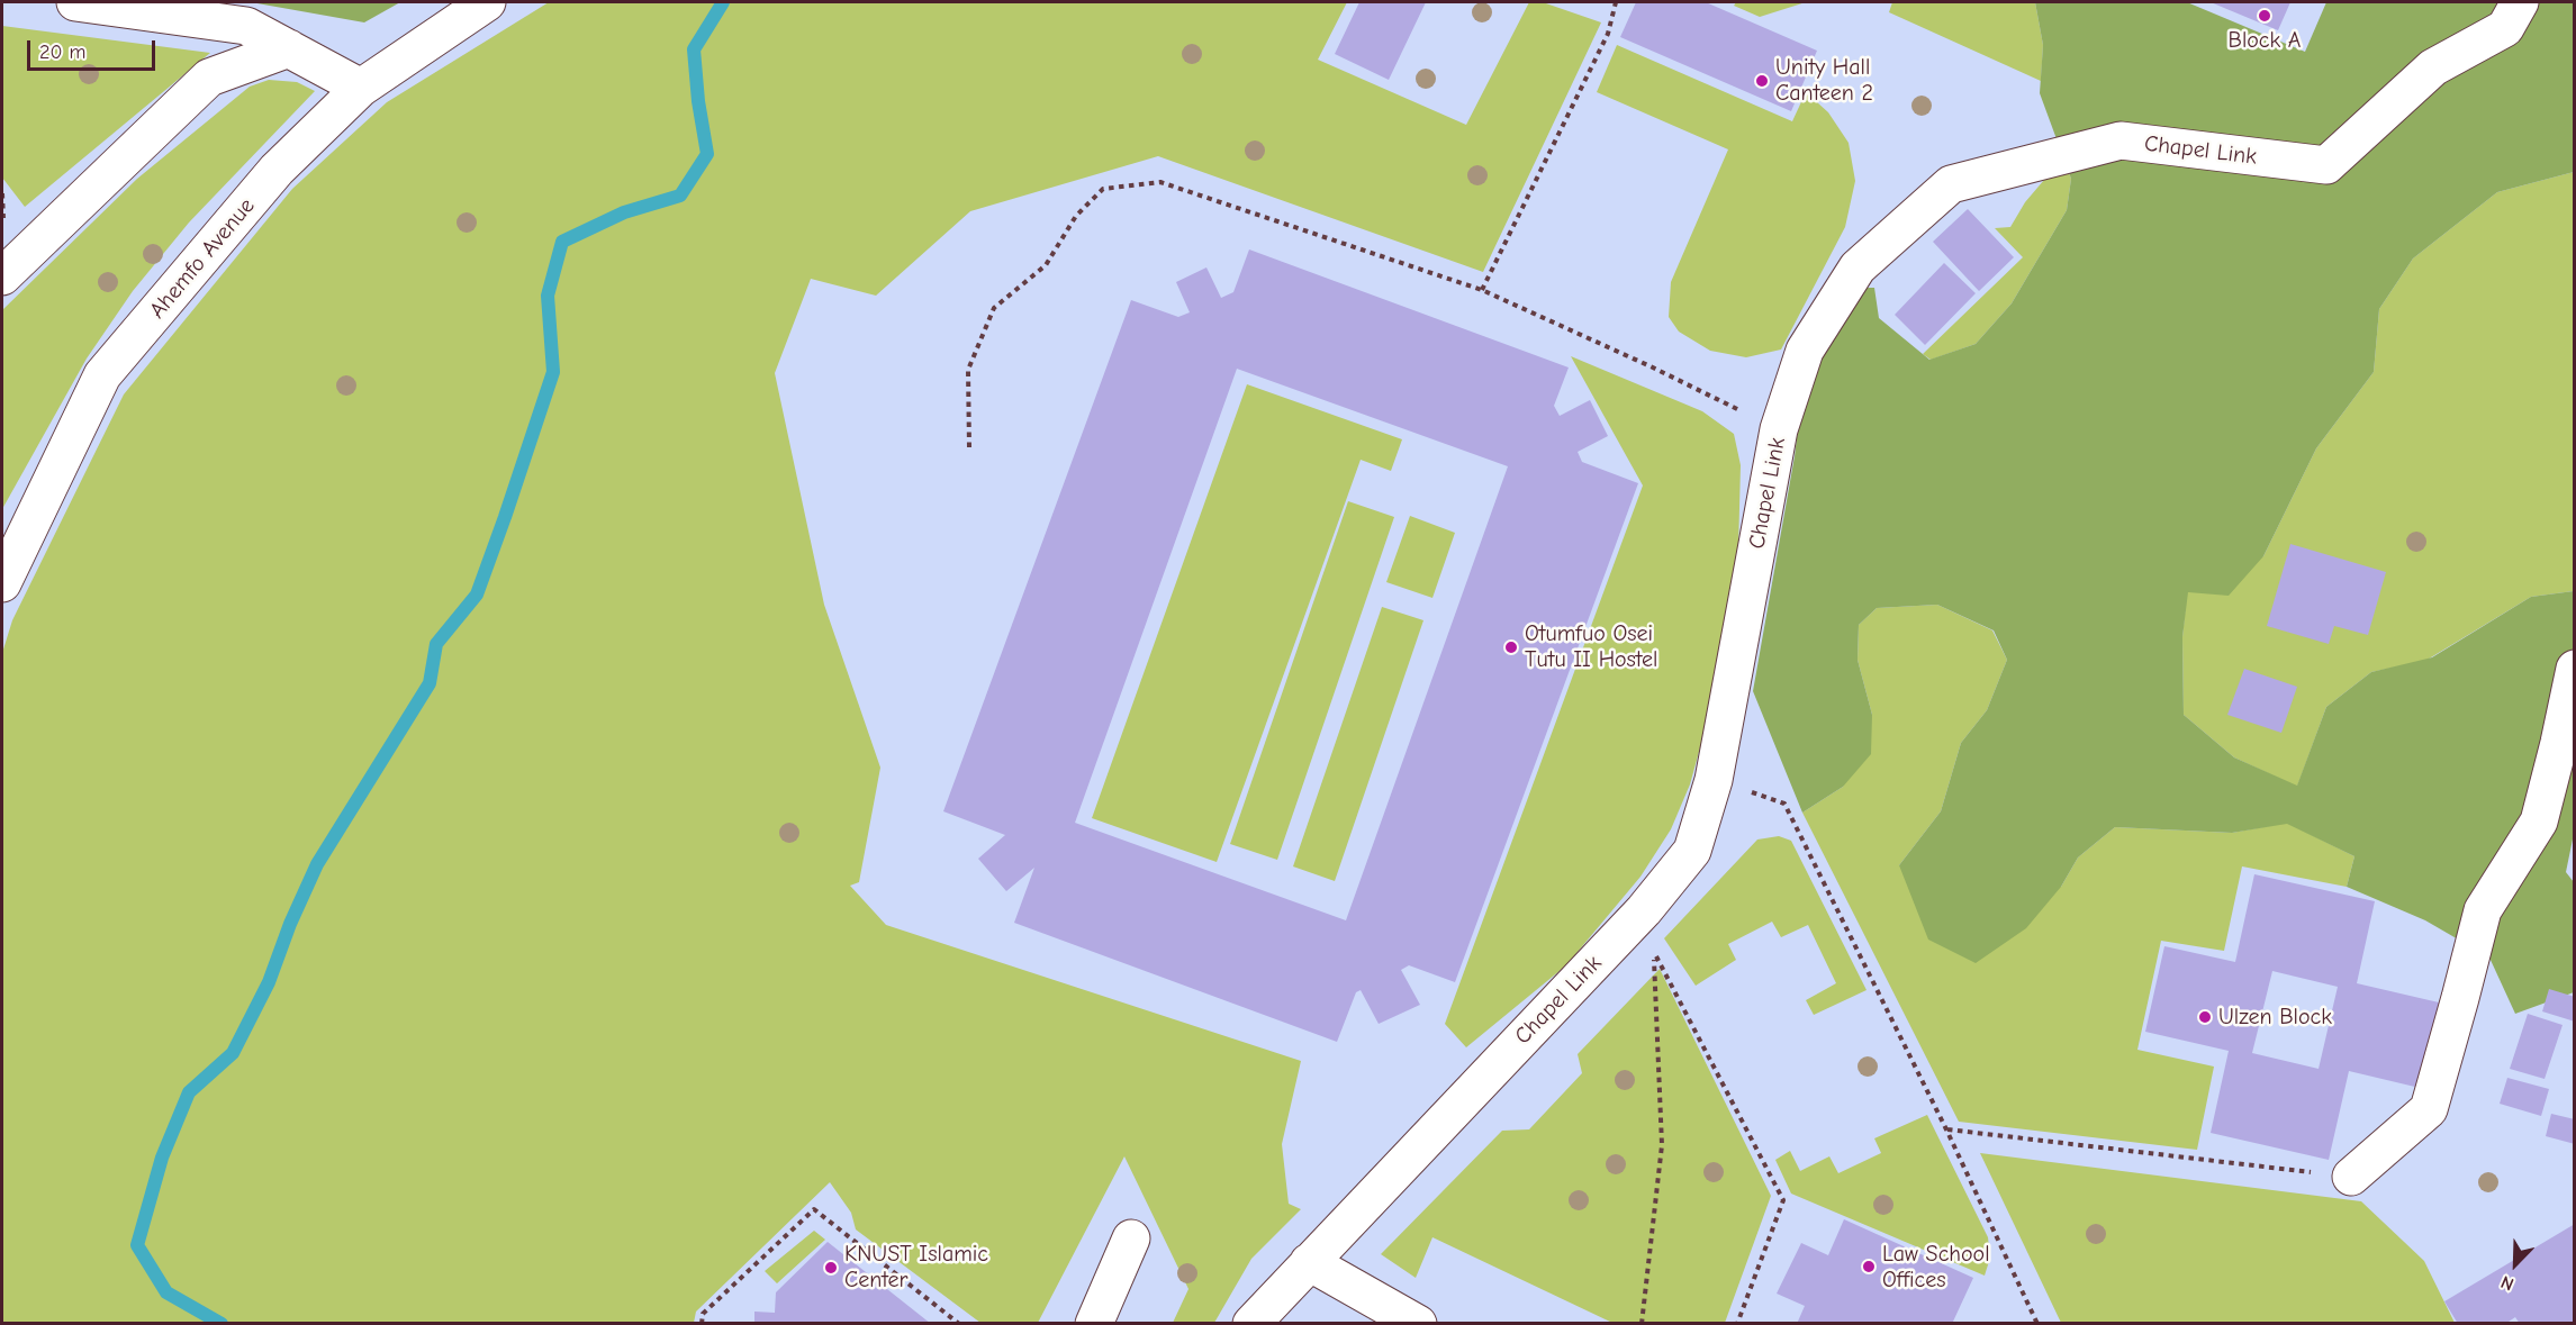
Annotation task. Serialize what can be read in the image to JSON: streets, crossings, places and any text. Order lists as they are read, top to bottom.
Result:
{
  "streets": {
    "street": ["Chapel Link", "Ahemfo Avenue"]
  },
  "places": [
    "Block A",
    "Unity Hall Canteen 2",
    "Otumfuo Osei Tutu II Hostel",
    "Ulzen Block",
    "Law School Offices",
    "KNUST Islamic Center"
  ],
  "scale_bar": "20 m",
  "north": "bottom left"
}
